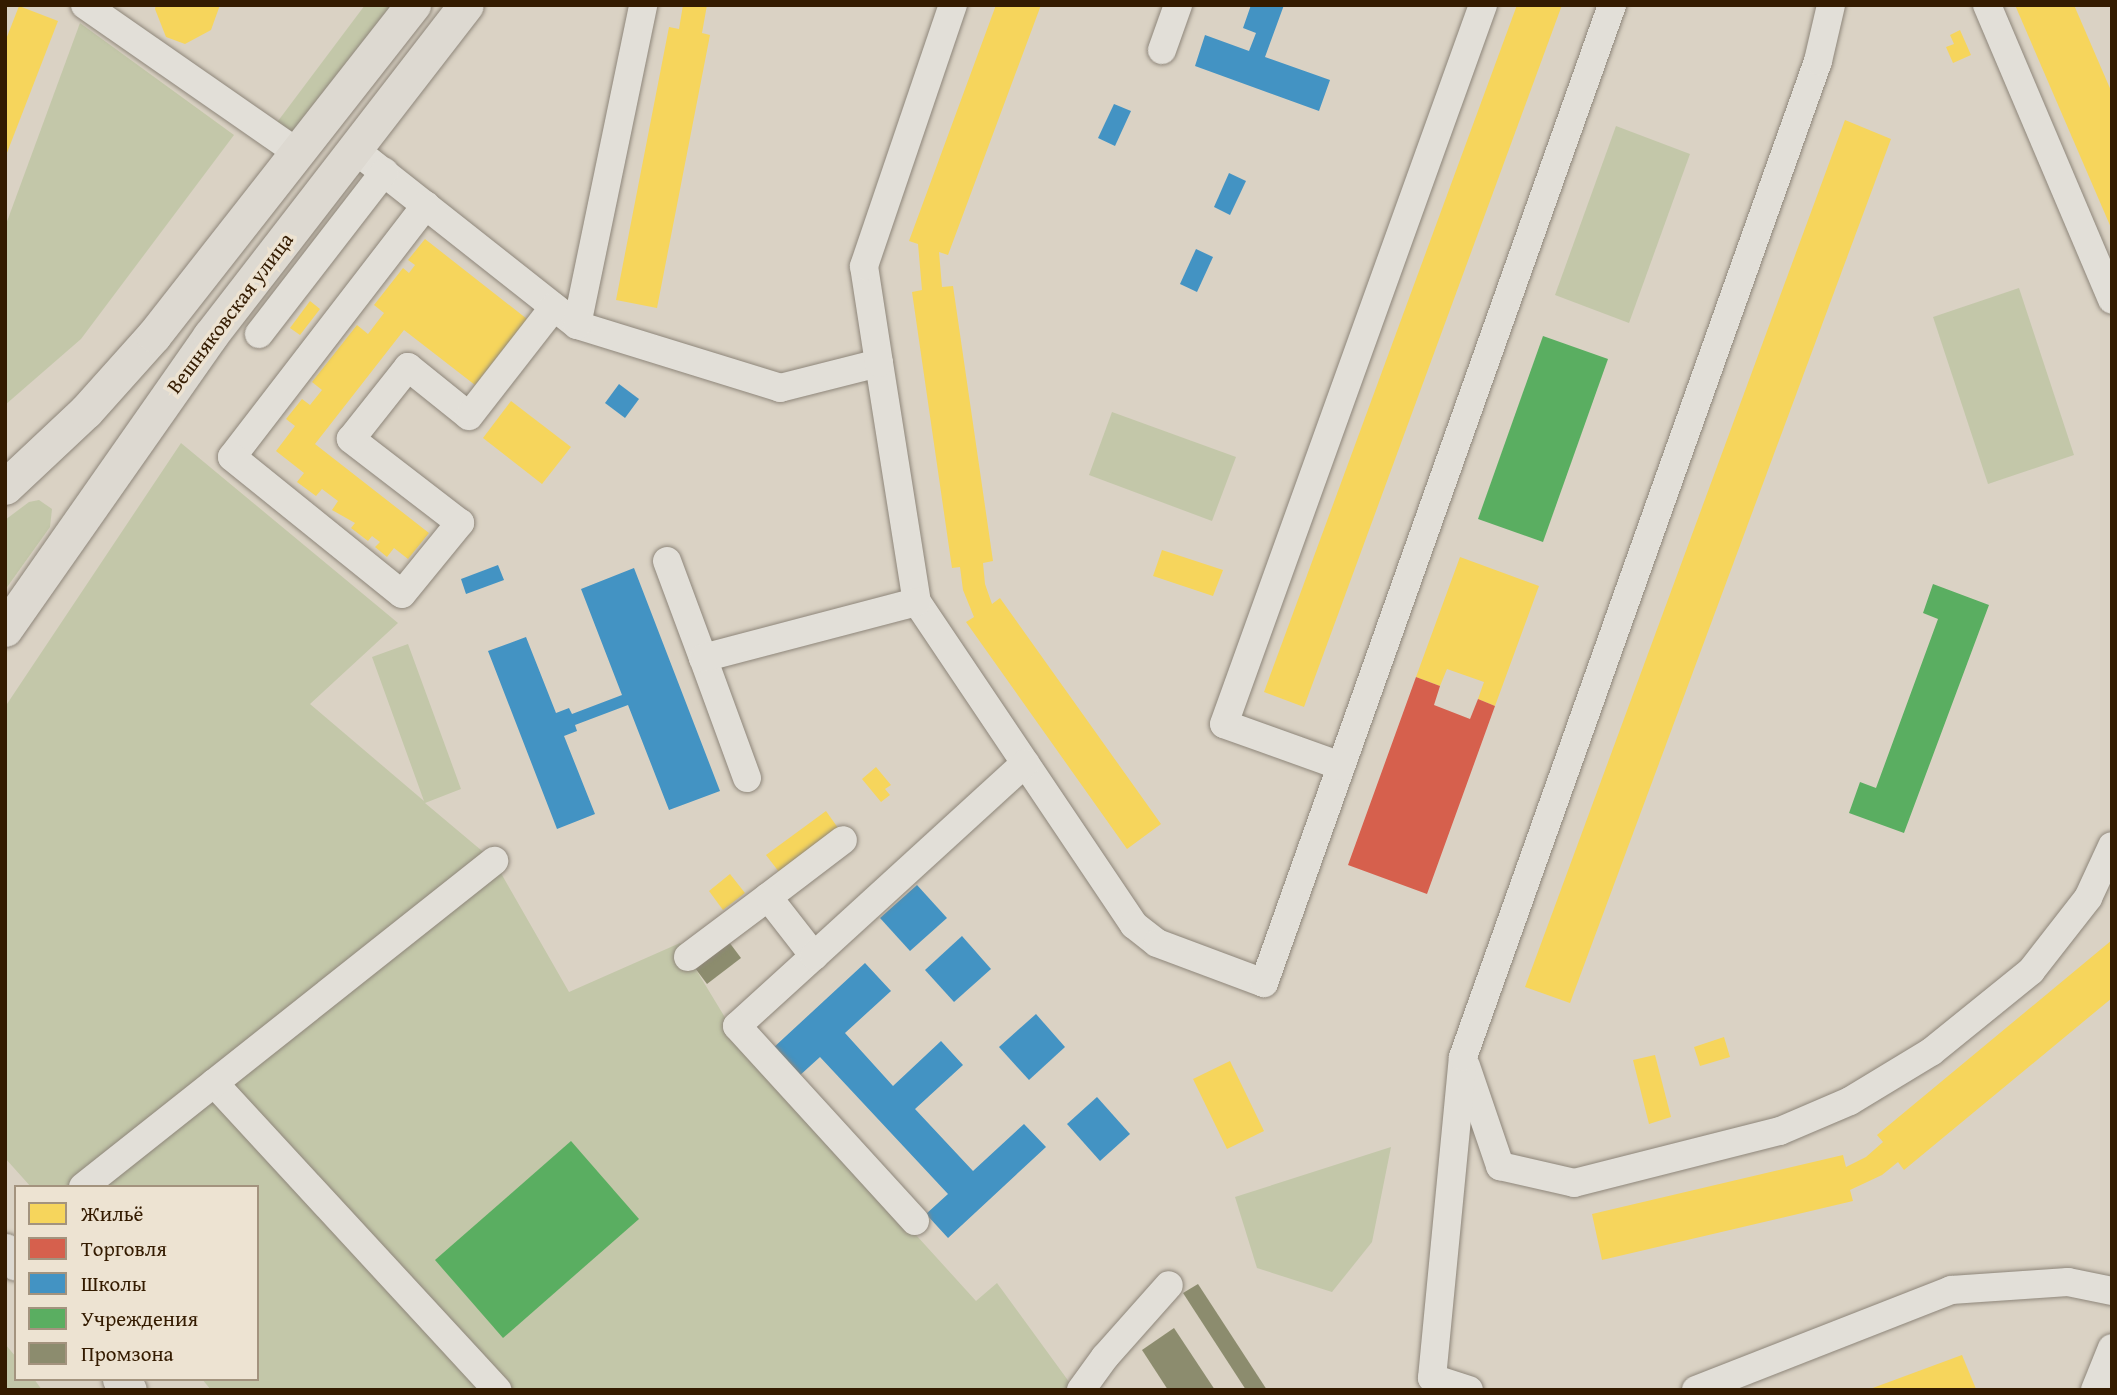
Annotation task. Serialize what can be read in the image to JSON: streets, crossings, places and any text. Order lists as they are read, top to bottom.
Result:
{
  "streets": {
    "main road": ["Вешняковская улица"]
  },
  "legend": [
    "Жильё",
    "Торговля",
    "Школы",
    "Учреждения",
    "Промзона"
  ]
}
